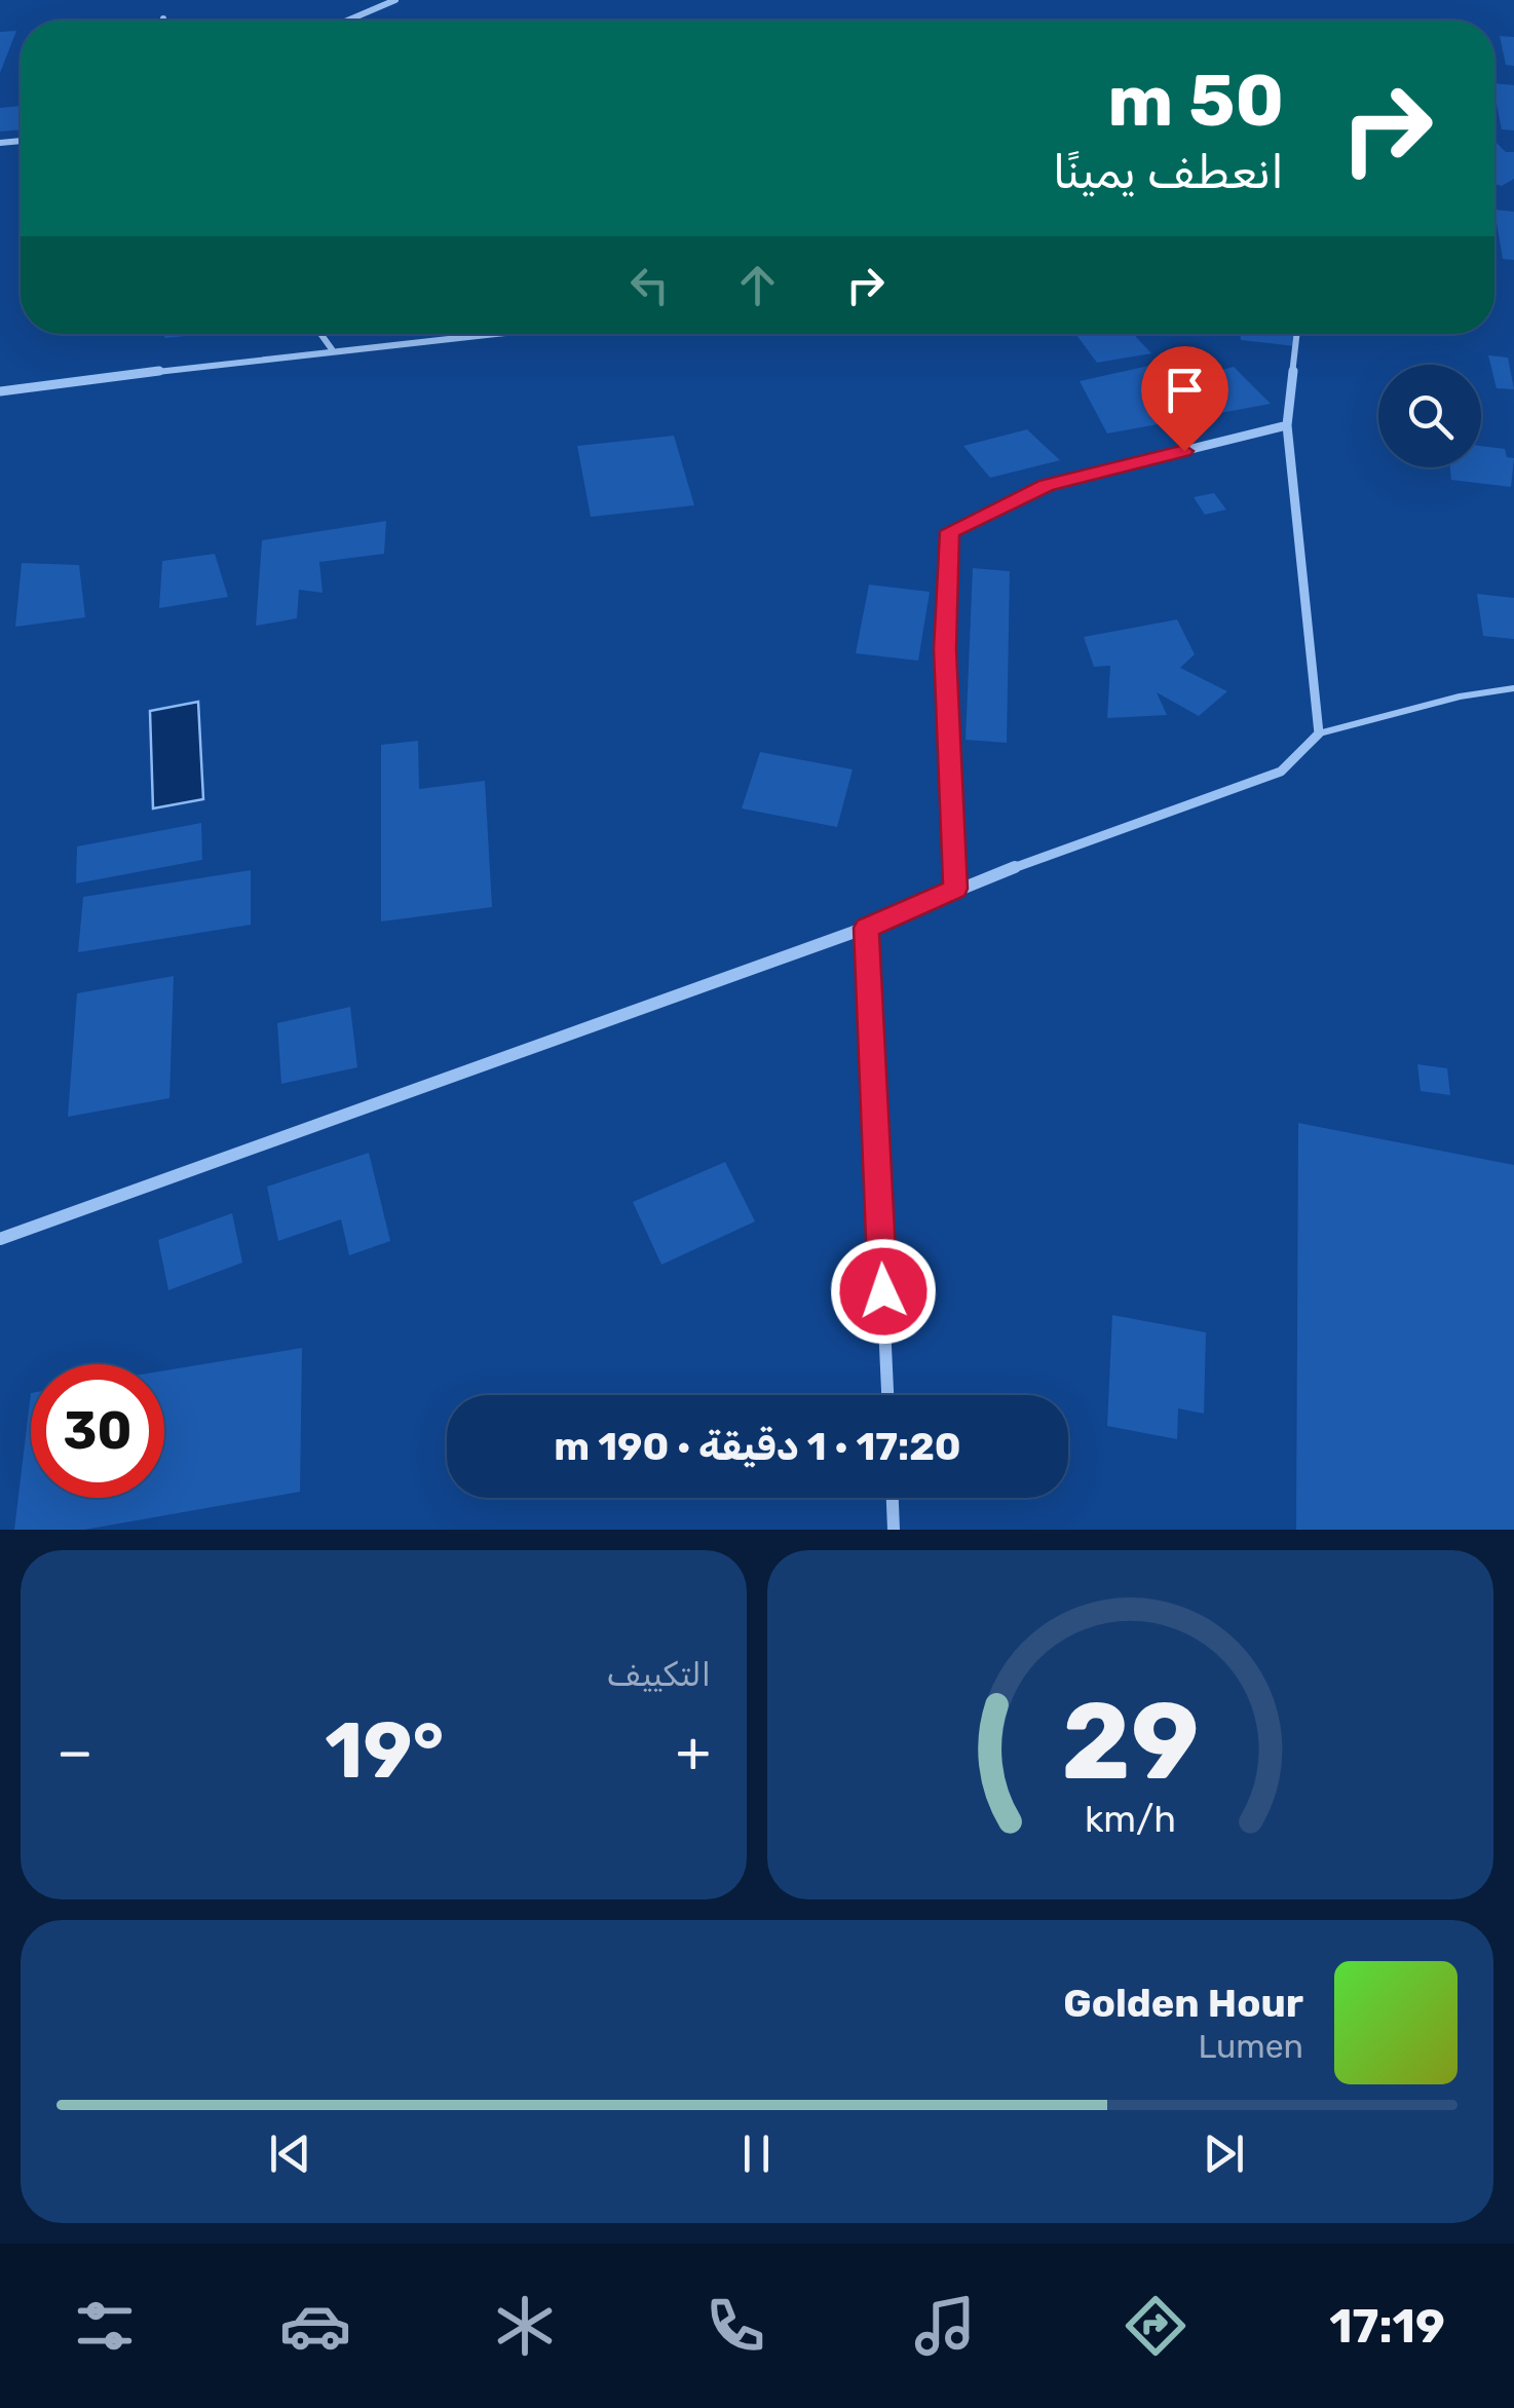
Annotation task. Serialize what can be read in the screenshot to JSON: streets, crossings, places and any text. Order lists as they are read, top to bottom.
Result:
{
  "page": {
    "turn": ["50 m", "انعطف يمينًا"],
    "limit": "30",
    "trip": "17:20 · 1 دقيقة · 190 m",
    "tile": "التكييف",
    "heat": ["−", "19°", "+"],
    "song": ["Golden Hour", "Lumen"],
    "tabs": "17:19",
    "gauge": ["29", "km/h"]
  }
}
